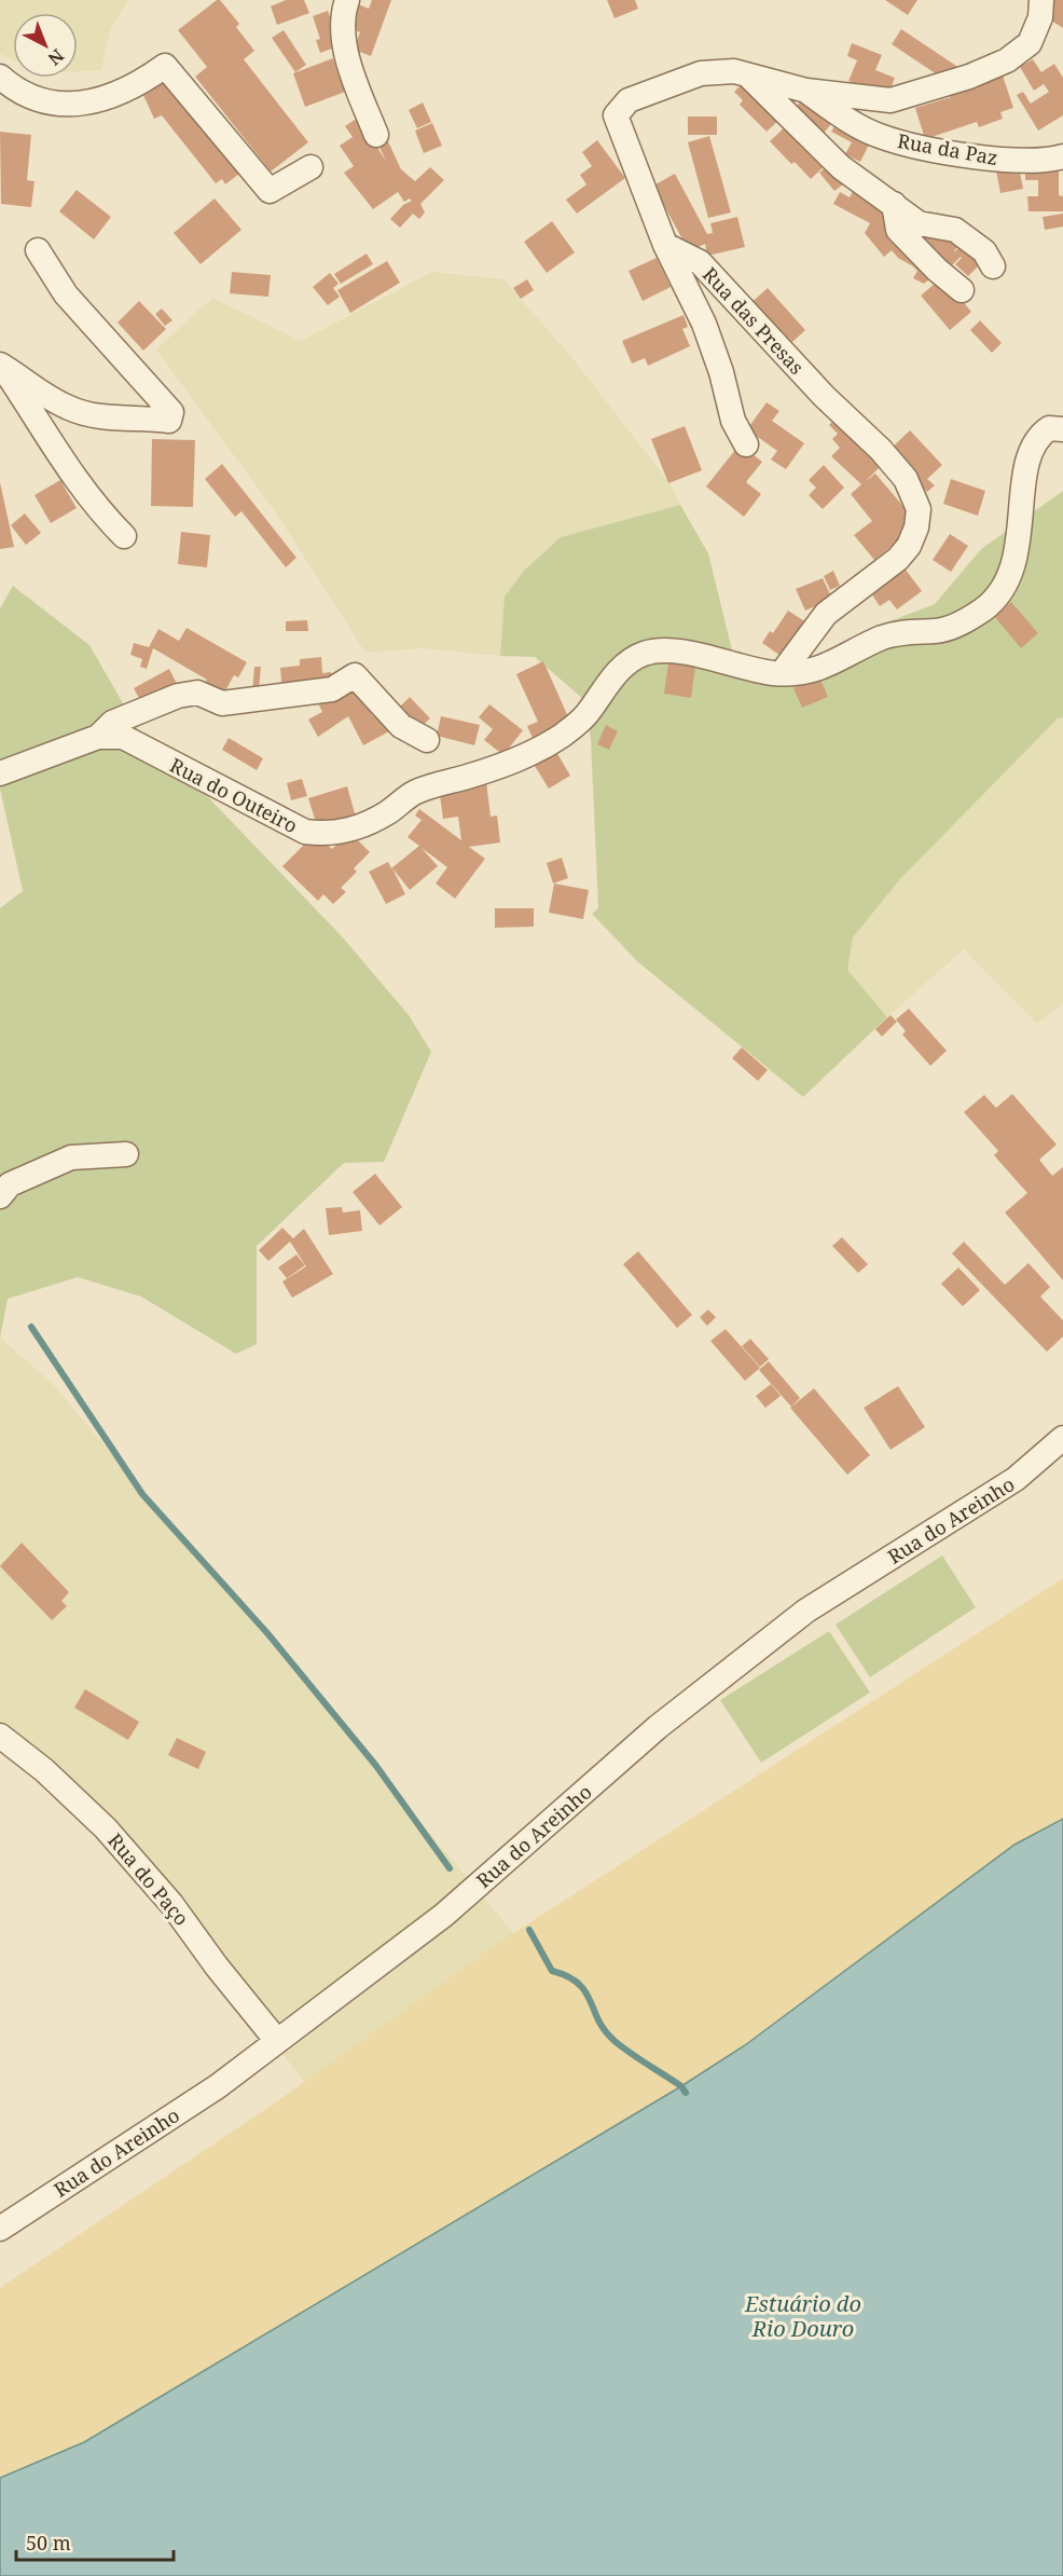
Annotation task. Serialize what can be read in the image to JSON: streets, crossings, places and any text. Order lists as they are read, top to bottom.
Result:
{
  "streets": {
    "street": [
      "Rua da Paz",
      "Rua das Presas",
      "Rua do Outeiro",
      "Rua do Areinho",
      "Rua do Paço"
    ]
  },
  "crossings": [
    ["Rua das Presas", "Rua do Outeiro"],
    ["Rua do Areinho", "Rua do Paço"]
  ],
  "water": ["Estuário do Rio Douro"],
  "scale_bar": "50 m",
  "north": "bottom right"
}
